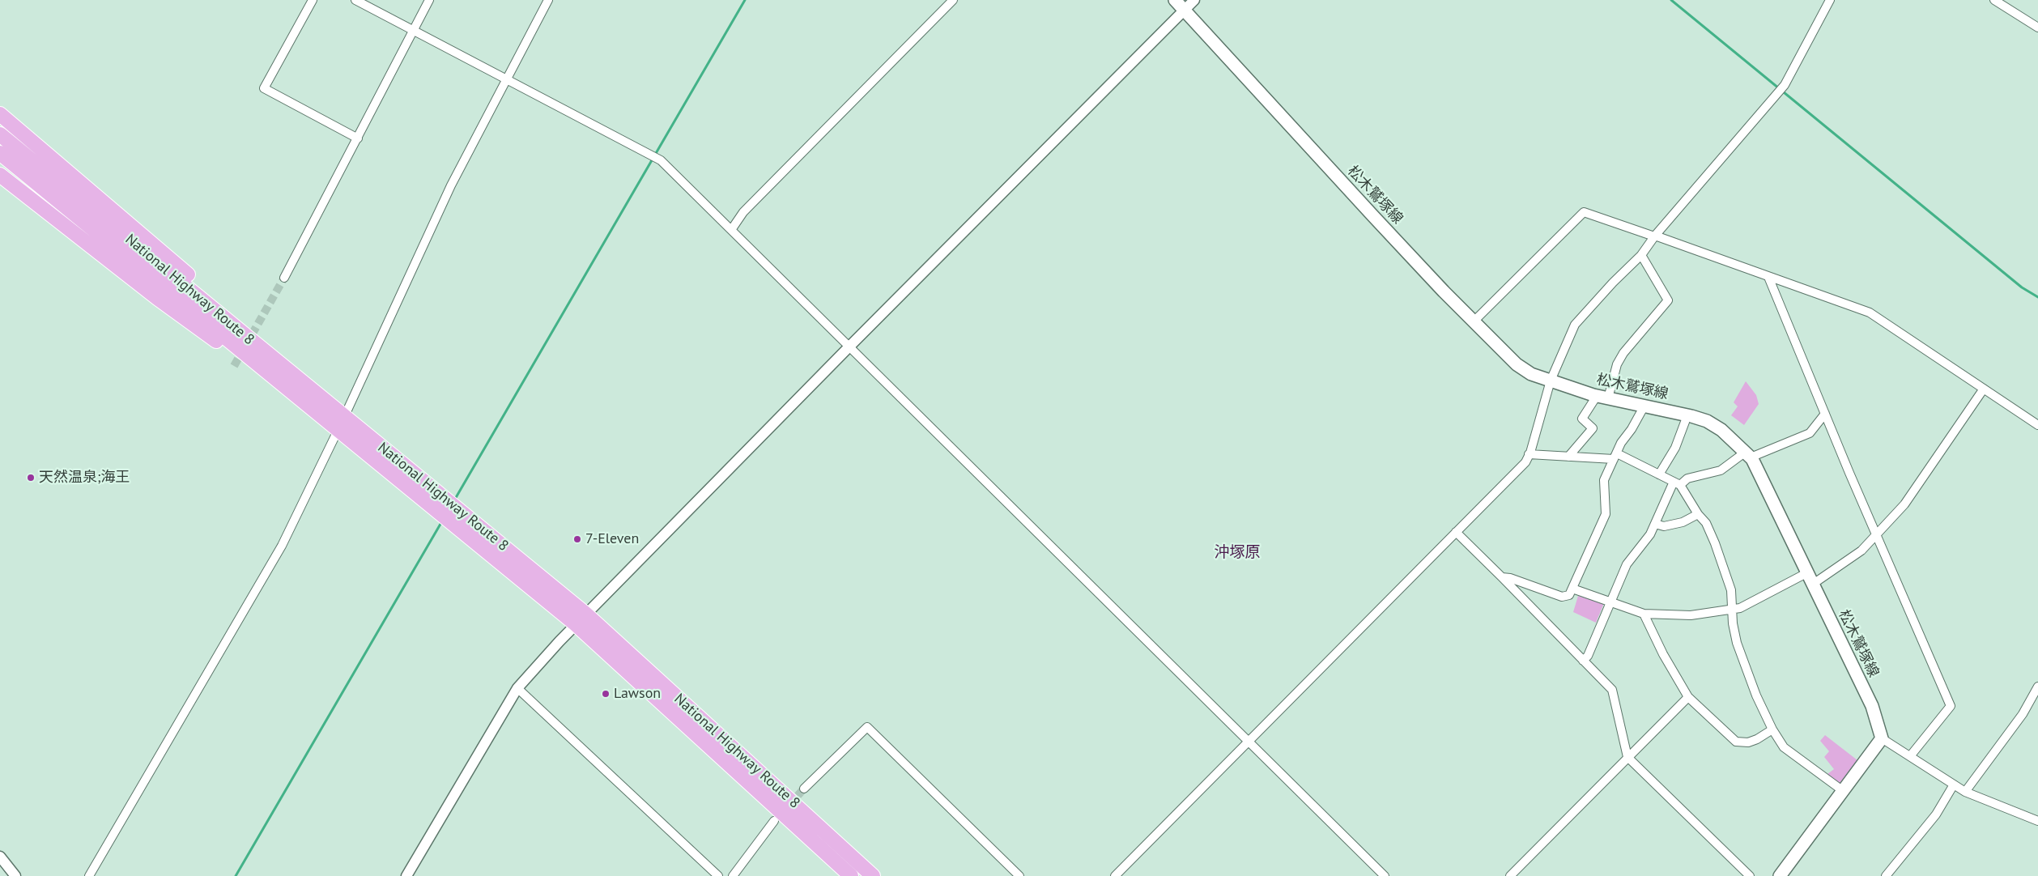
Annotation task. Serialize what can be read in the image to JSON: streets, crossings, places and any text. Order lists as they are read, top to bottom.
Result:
{
  "streets": {
    "highway": ["National Highway Route 8"],
    "main road": ["松木鷲塚線"]
  },
  "districts": ["沖塚原"],
  "places": ["天然温泉;海王", "7-Eleven", "Lawson"]
}
